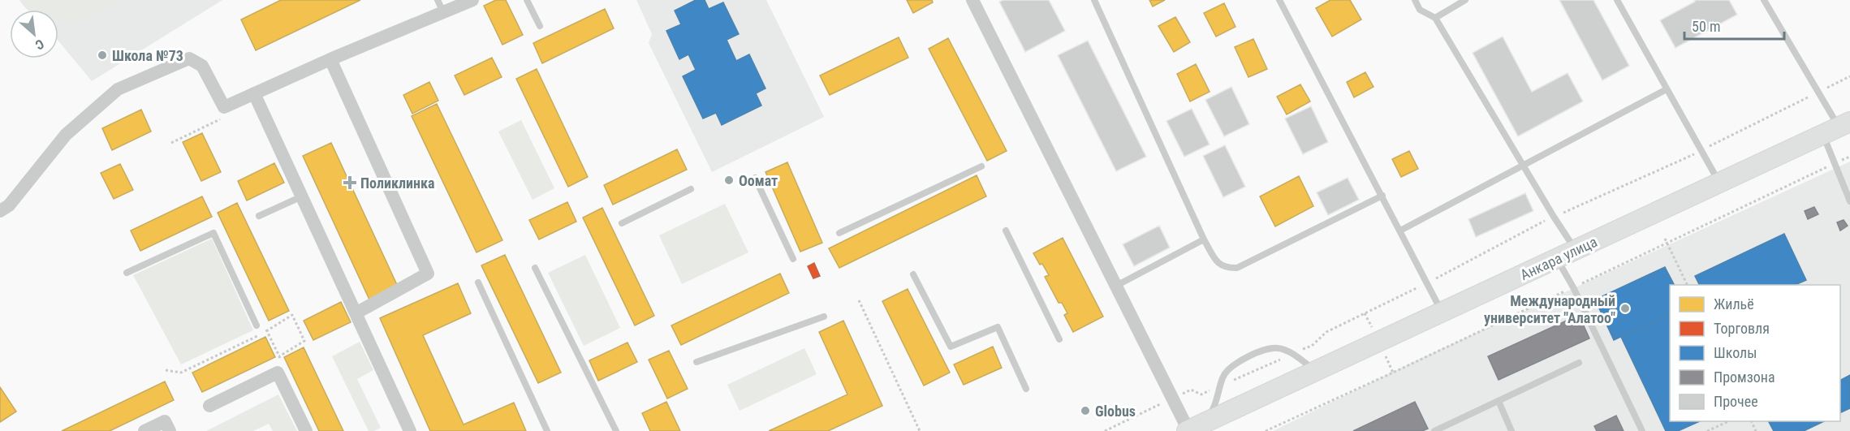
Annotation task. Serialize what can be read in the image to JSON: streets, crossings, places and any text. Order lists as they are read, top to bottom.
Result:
{
  "streets": {
    "main road": ["Анкара улица"]
  },
  "places": {
    "other": [
      "Школа №73",
      "Оомат",
      "Международный университет \"Алатоо\"",
      "Globus"
    ],
    "health": ["Поликлинка"]
  },
  "legend": [
    "Жильё",
    "Торговля",
    "Школы",
    "Промзона",
    "Прочее"
  ],
  "scale_bar": "50 m",
  "north": "bottom right"
}
